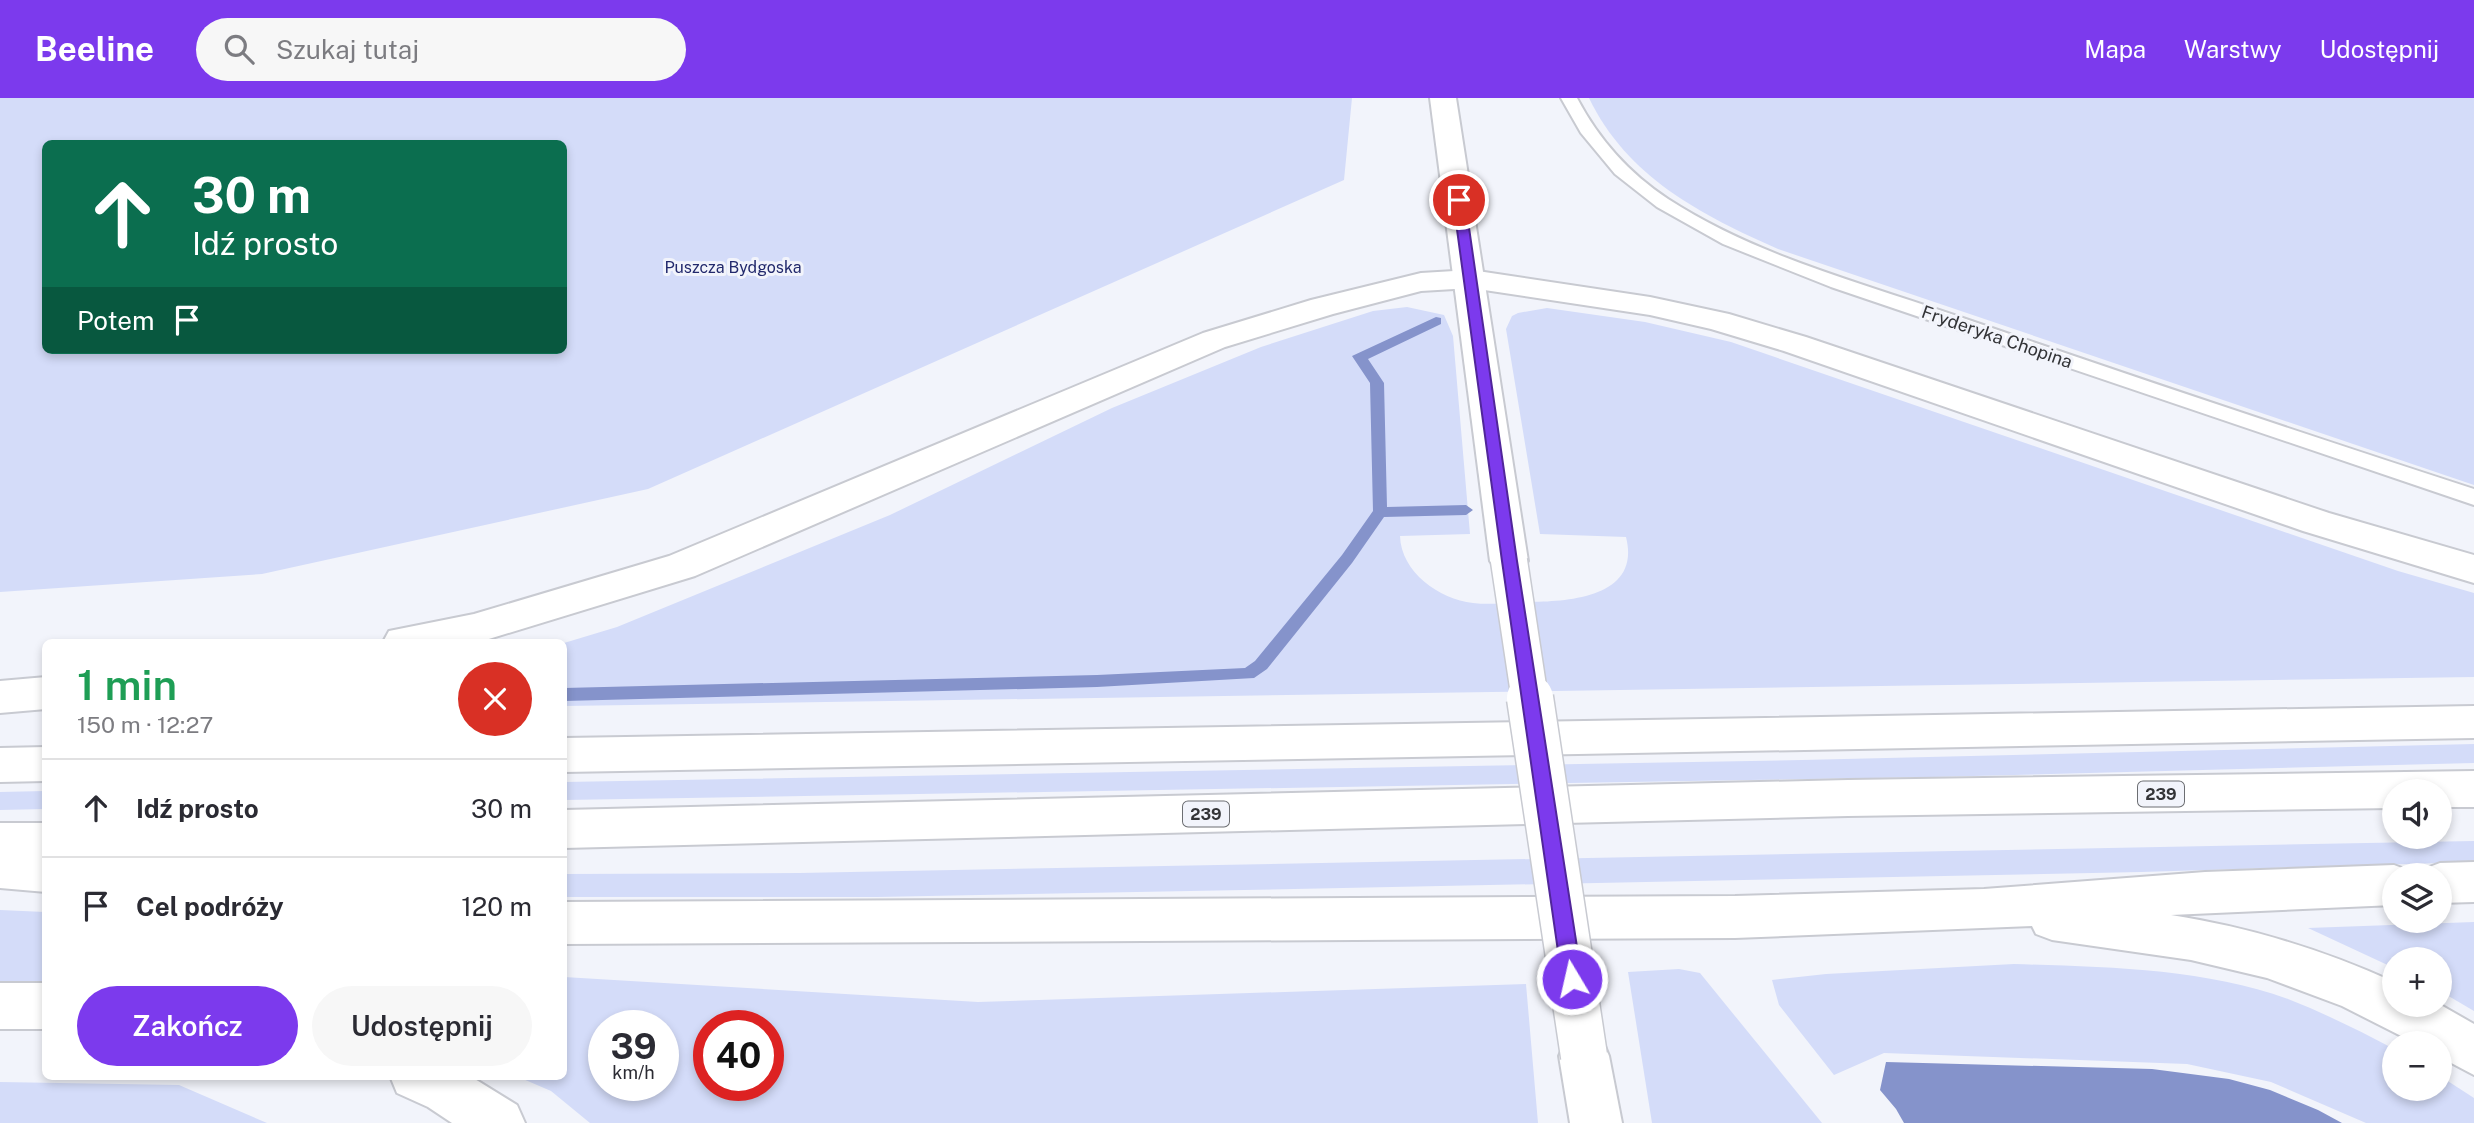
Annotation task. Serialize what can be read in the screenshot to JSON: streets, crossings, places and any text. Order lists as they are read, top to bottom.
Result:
{
  "streets": {
    "main road": ["239"],
    "lane": ["Fryderyka Chopina"]
  },
  "parks": ["Puszcza Bydgoska"],
  "page": {
    "header": "Beeline",
    "search": "Szukaj tutaj",
    "nav": ["Mapa", "Warstwy", "Udostępnij"],
    "turn": ["30 m", "Idź prosto"],
    "then": "Potem",
    "heading": ["1 min", "150 m · 12:27"],
    "list": [
      {
        "name": "Idź prosto",
        "value": "30 m"
      },
      {
        "name": "Cel podróży",
        "value": "120 m"
      }
    ],
    "map_buttons": ["+", "−"],
    "buttons": ["Zakończ", "Udostępnij"],
    "speed": "39 km/h",
    "limit": "40"
  }
}
